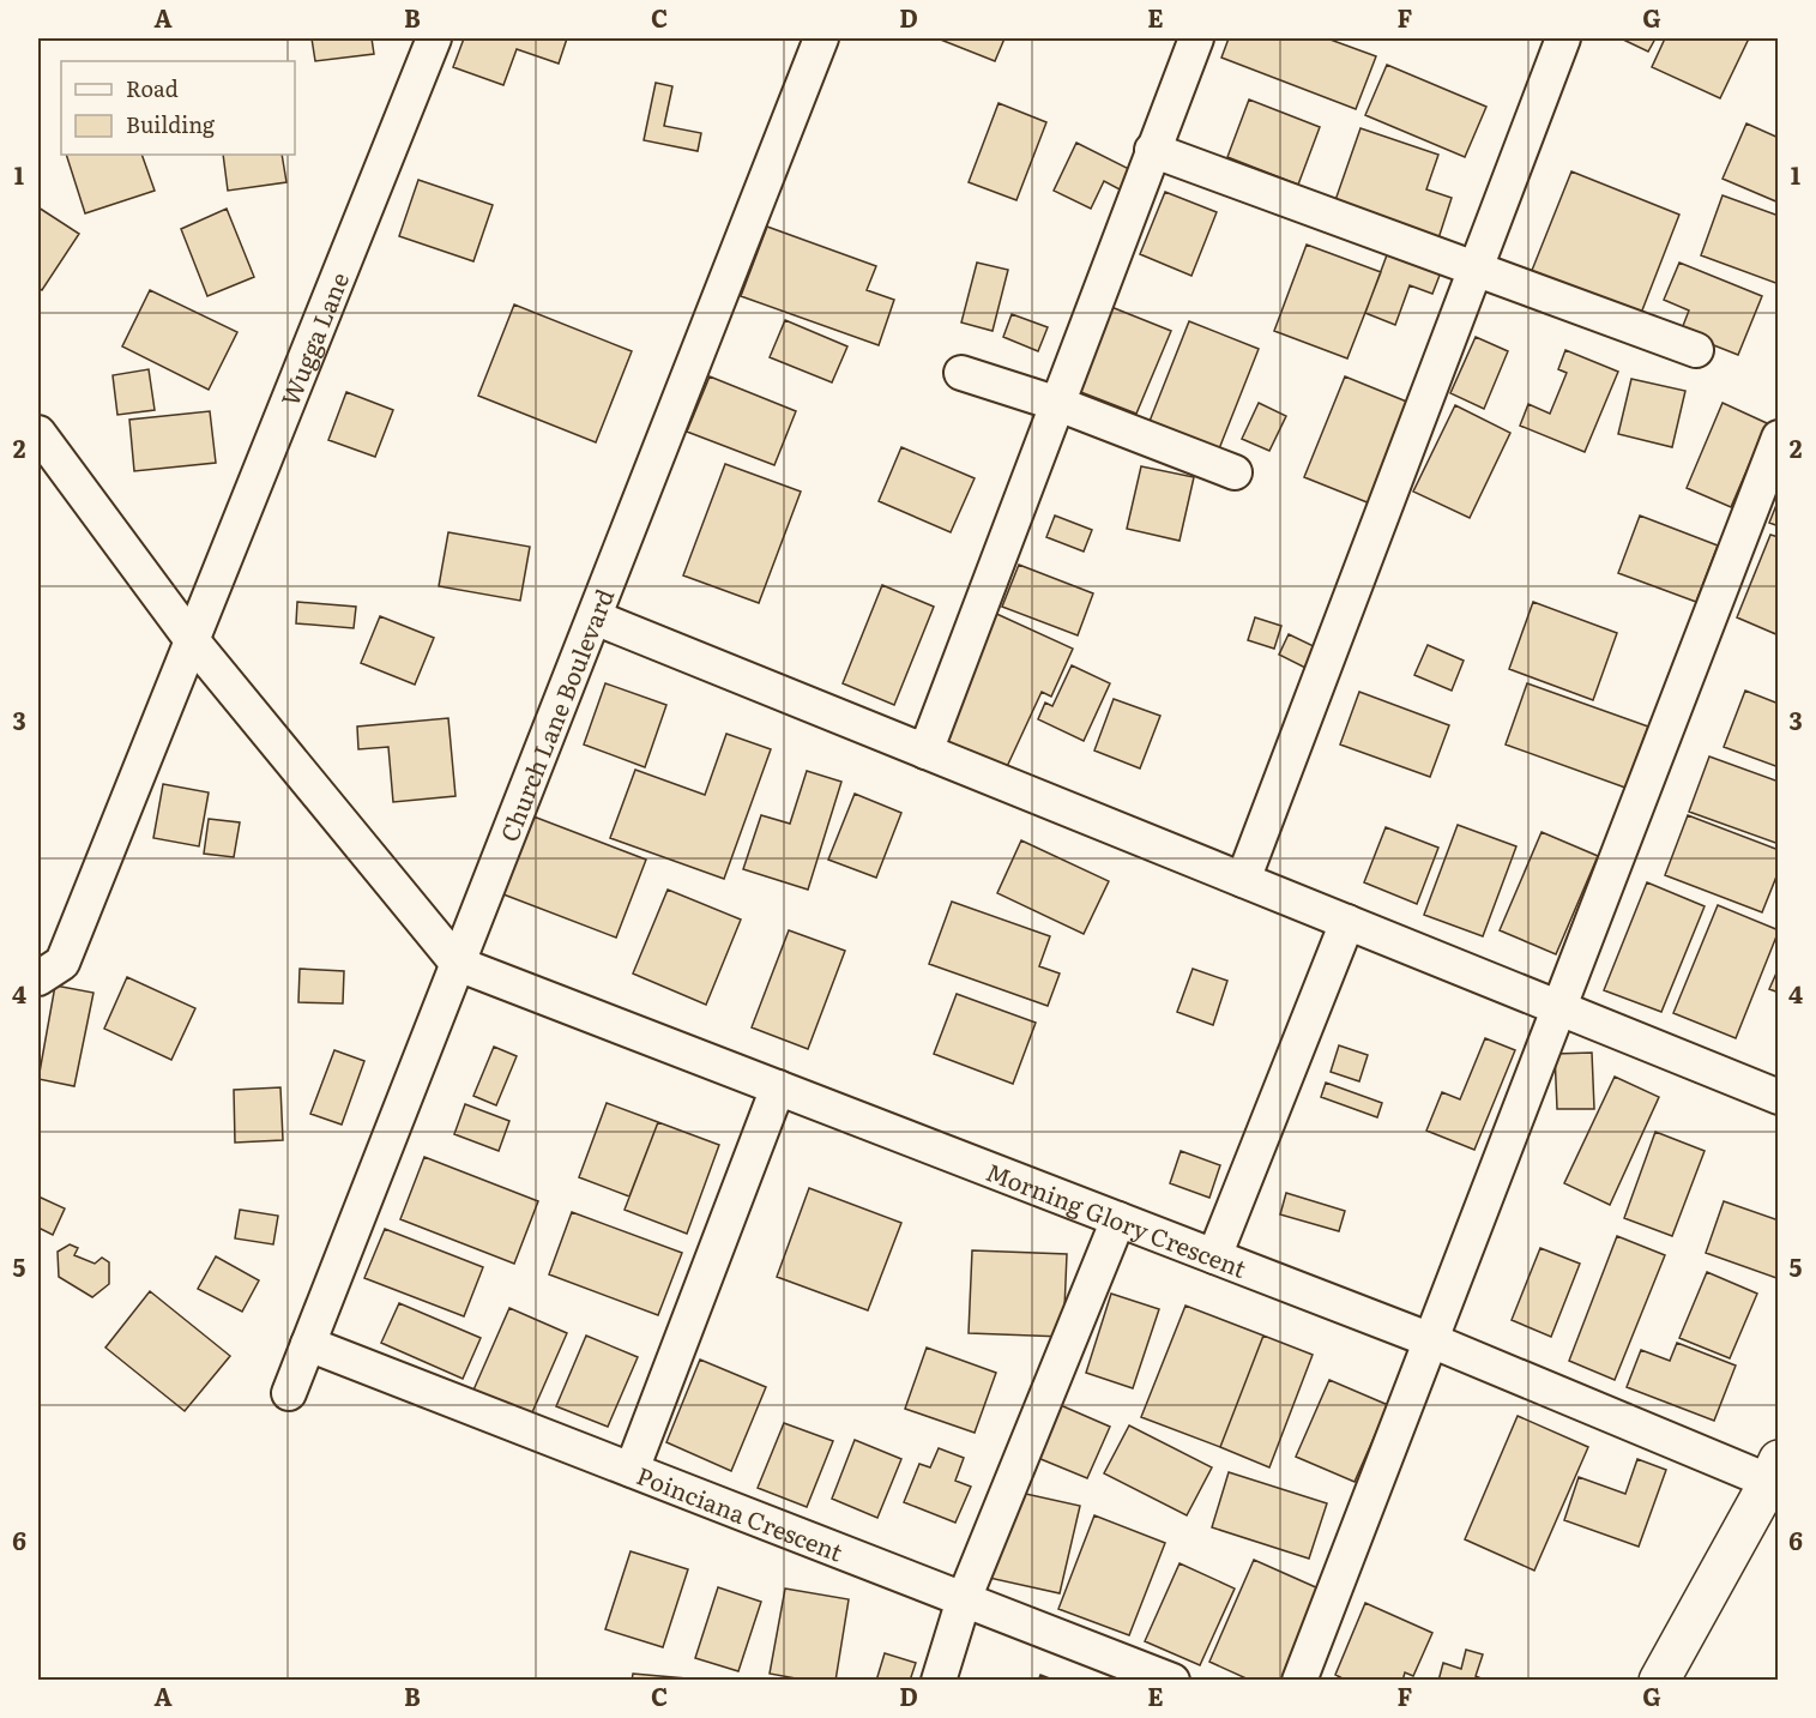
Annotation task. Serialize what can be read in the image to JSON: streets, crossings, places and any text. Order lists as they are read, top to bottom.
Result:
{
  "streets": {
    "street": [
      "Wugga Lane",
      "Church Lane Boulevard",
      "Morning Glory Crescent",
      "Poinciana Crescent"
    ]
  },
  "crossings": [
    ["Church Lane Boulevard", "Morning Glory Crescent"],
    ["Church Lane Boulevard", "Poinciana Crescent"]
  ],
  "legend": ["Road", "Building"],
  "grid": {
    "columns": [
      "A",
      "B",
      "C",
      "D",
      "E",
      "F",
      "G"
    ],
    "rows": [
      "1",
      "2",
      "3",
      "4",
      "5",
      "6"
    ]
  }
}
